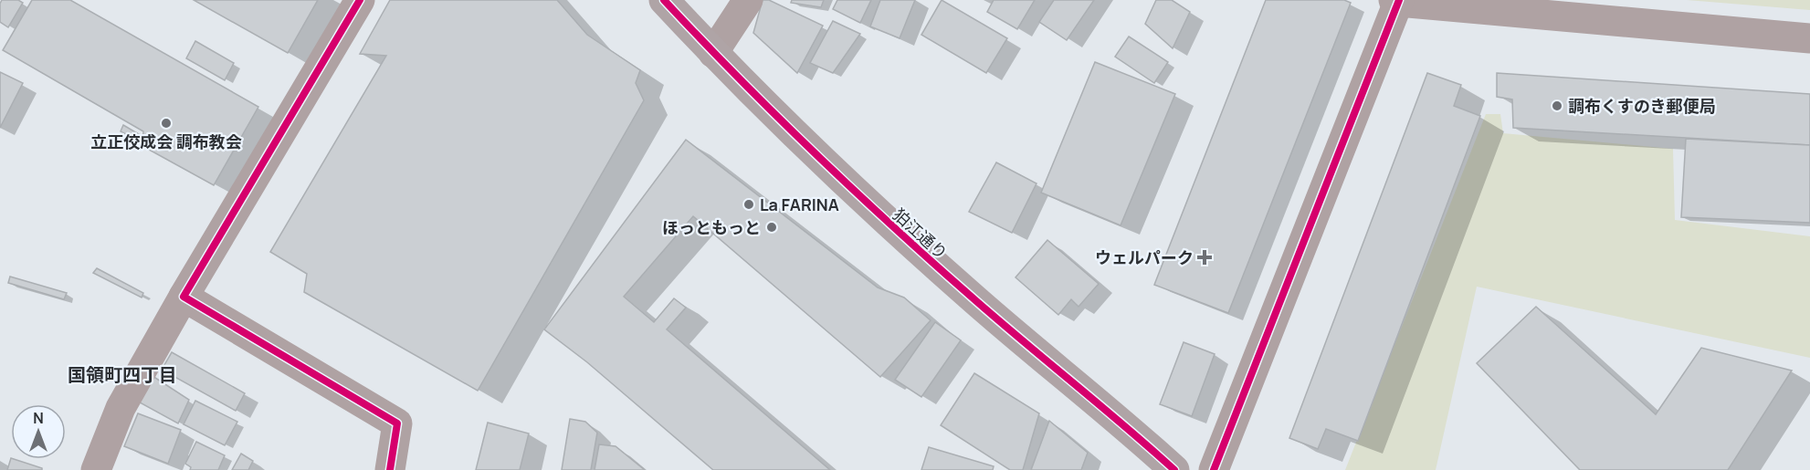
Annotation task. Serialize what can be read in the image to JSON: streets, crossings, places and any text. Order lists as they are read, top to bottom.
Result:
{
  "streets": {
    "main road": ["狛江通り"]
  },
  "districts": ["国領町四丁目"],
  "places": {
    "other": [
      "調布くすのき郵便局",
      "立正佼成会 調布教会",
      "La FARINA",
      "ほっともっと"
    ],
    "health": ["ウェルパーク"]
  },
  "north": "top"
}
